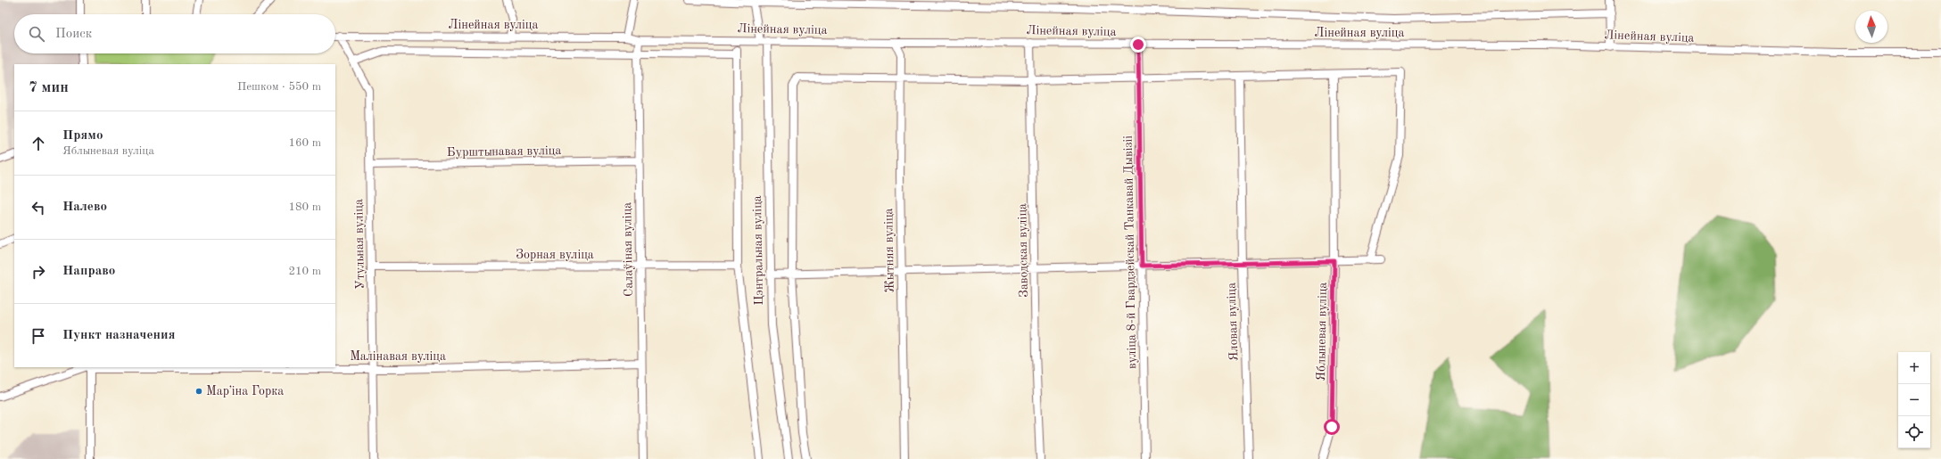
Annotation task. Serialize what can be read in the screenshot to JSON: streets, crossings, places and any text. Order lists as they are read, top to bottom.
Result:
{
  "streets": {
    "street": [
      "Лінейная вуліца",
      "Бурштынавая вуліца",
      "Утульная вуліца",
      "Салаўіная вуліца",
      "Цэнтральная вуліца",
      "Жытняя вуліца",
      "Заводская вуліца",
      "вуліца 8-й Гвардзейскай Танкавай Дывізіі",
      "Зорная вуліца",
      "Яловая вуліца",
      "Яблыневая вуліца",
      "Малінавая вуліца"
    ]
  },
  "crossings": [
    ["Лінейная вуліца", "Утульная вуліца"],
    ["Лінейная вуліца", "Салаўіная вуліца"],
    ["Лінейная вуліца", "Цэнтральная вуліца"],
    ["Лінейная вуліца", "Жытняя вуліца"],
    ["Лінейная вуліца", "Заводская вуліца"],
    ["Лінейная вуліца", "вуліца 8-й Гвардзейскай Танкавай Дывізіі"],
    ["Бурштынавая вуліца", "Утульная вуліца"],
    ["Бурштынавая вуліца", "Салаўіная вуліца"],
    ["Утульная вуліца", "Зорная вуліца"],
    ["Утульная вуліца", "Малінавая вуліца"],
    ["Салаўіная вуліца", "Зорная вуліца"],
    ["Салаўіная вуліца", "Малінавая вуліца"],
    ["Цэнтральная вуліца", "Зорная вуліца"]
  ],
  "places": ["Марʼіна Горка"],
  "north": "top",
  "page": {
    "search": "Поиск",
    "heading": ["7 мин", "Пешком · 550 m"],
    "list": [
      ["Прямо", "Яблыневая вуліца", "160 m"],
      ["Налево", "180 m"],
      ["Направо", "210 m"],
      "Пункт назначения"
    ],
    "map_buttons": ["+", "−"]
  }
}
